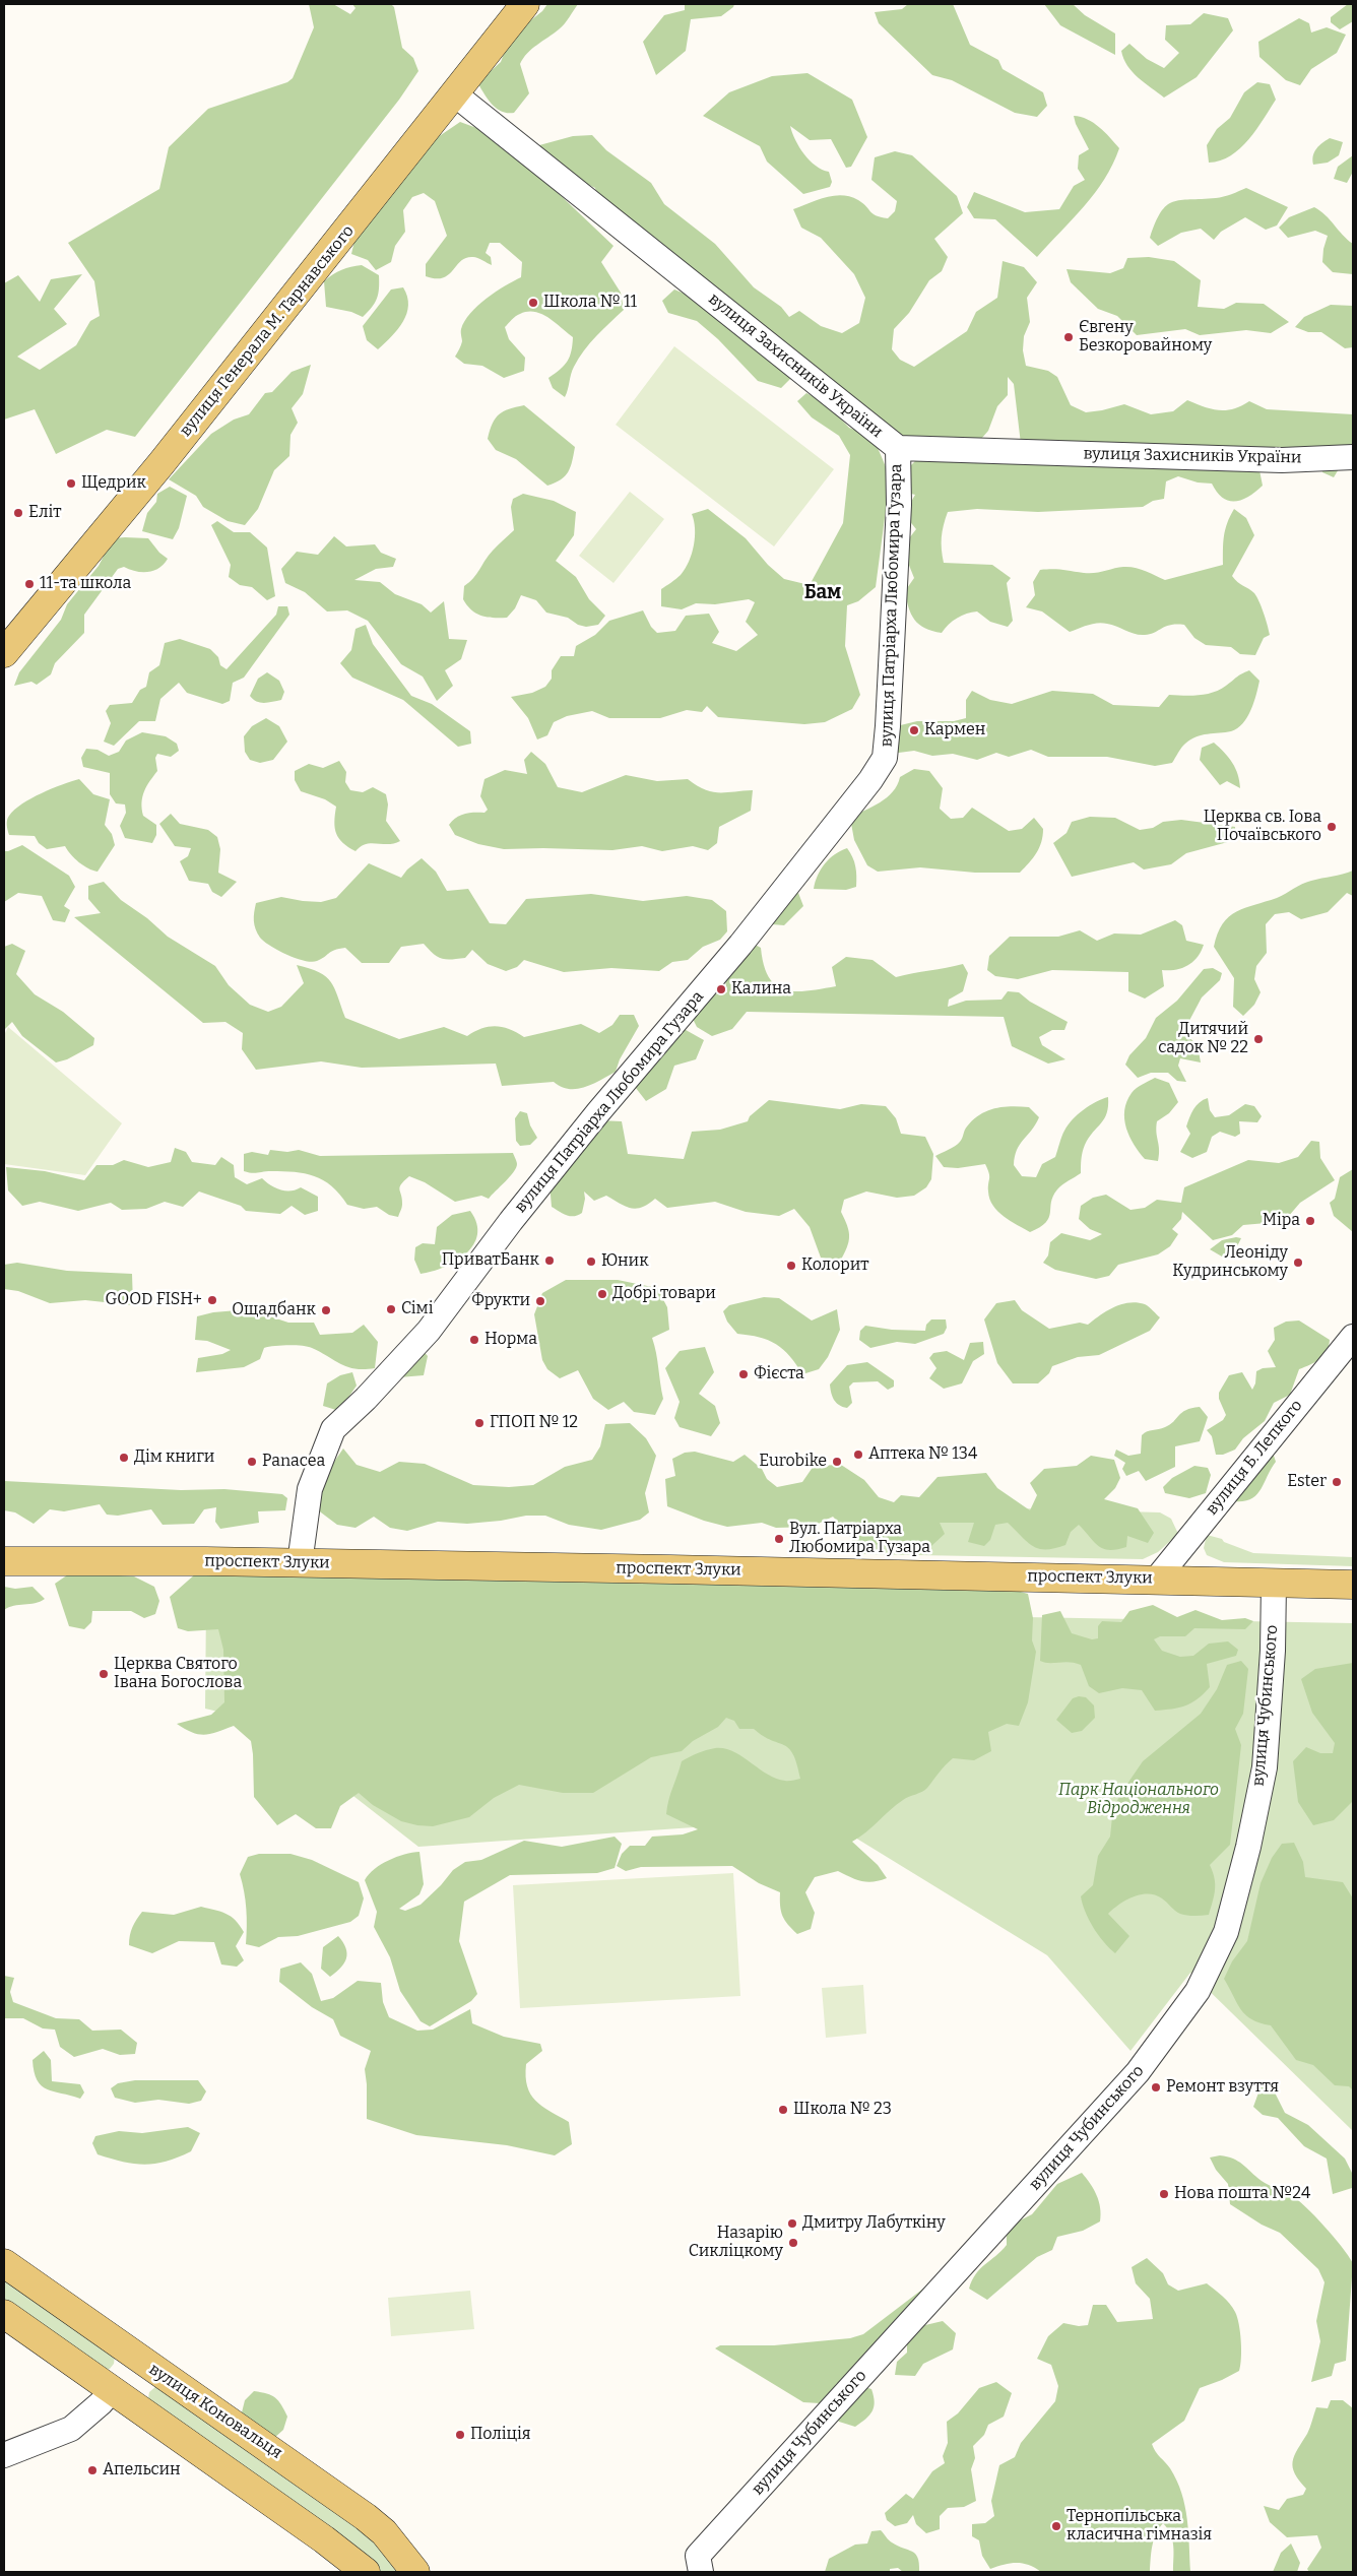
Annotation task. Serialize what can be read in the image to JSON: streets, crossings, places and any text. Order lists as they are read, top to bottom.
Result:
{
  "streets": {
    "main road": ["вулиця Генерала М. Тарнавського", "проспект Злуки", "вулиця Коновальця"],
    "street": [
      "вулиця Захисників України",
      "вулиця Патріарха Любомира Гузара",
      "вулиця Б. Лепкого",
      "вулиця Чубинського"
    ]
  },
  "crossings": [
    ["вулиця Генерала М. Тарнавського", "вулиця Захисників України"],
    ["вулиця Захисників України", "вулиця Патріарха Любомира Гузара"],
    ["вулиця Патріарха Любомира Гузара", "проспект Злуки"],
    ["вулиця Б. Лепкого", "проспект Злуки"],
    ["проспект Злуки", "вулиця Чубинського"]
  ],
  "districts": ["Бам"],
  "parks": ["Парк Національного Відродження"],
  "places": [
    "Школа № 11",
    "Євгену Безкоровайному",
    "Щедрик",
    "Еліт",
    "11-та школа",
    "Кармен",
    "Церква св. Іова Почаївського",
    "Калина",
    "Дитячий садок № 22",
    "Міра",
    "ПриватБанк",
    "Юник",
    "Леоніду Кудринському",
    "Колорит",
    "Добрі товари",
    "GOOD FISH+",
    "Фрукти",
    "Сімі",
    "Ощадбанк",
    "Норма",
    "Фієста",
    "ГПОП № 12",
    "Аптека № 134",
    "Дім книги",
    "Panacea",
    "Eurobike",
    "Ester",
    "Вул. Патріарха Любомира Гузара",
    "Церква Святого Івана Богослова",
    "Ремонт взуття",
    "Школа № 23",
    "Нова пошта №24",
    "Дмитру Лабуткіну",
    "Назарію Сикліцкому",
    "Поліція",
    "Апельсин",
    "Тернопільська класична гімназія"
  ]
}
